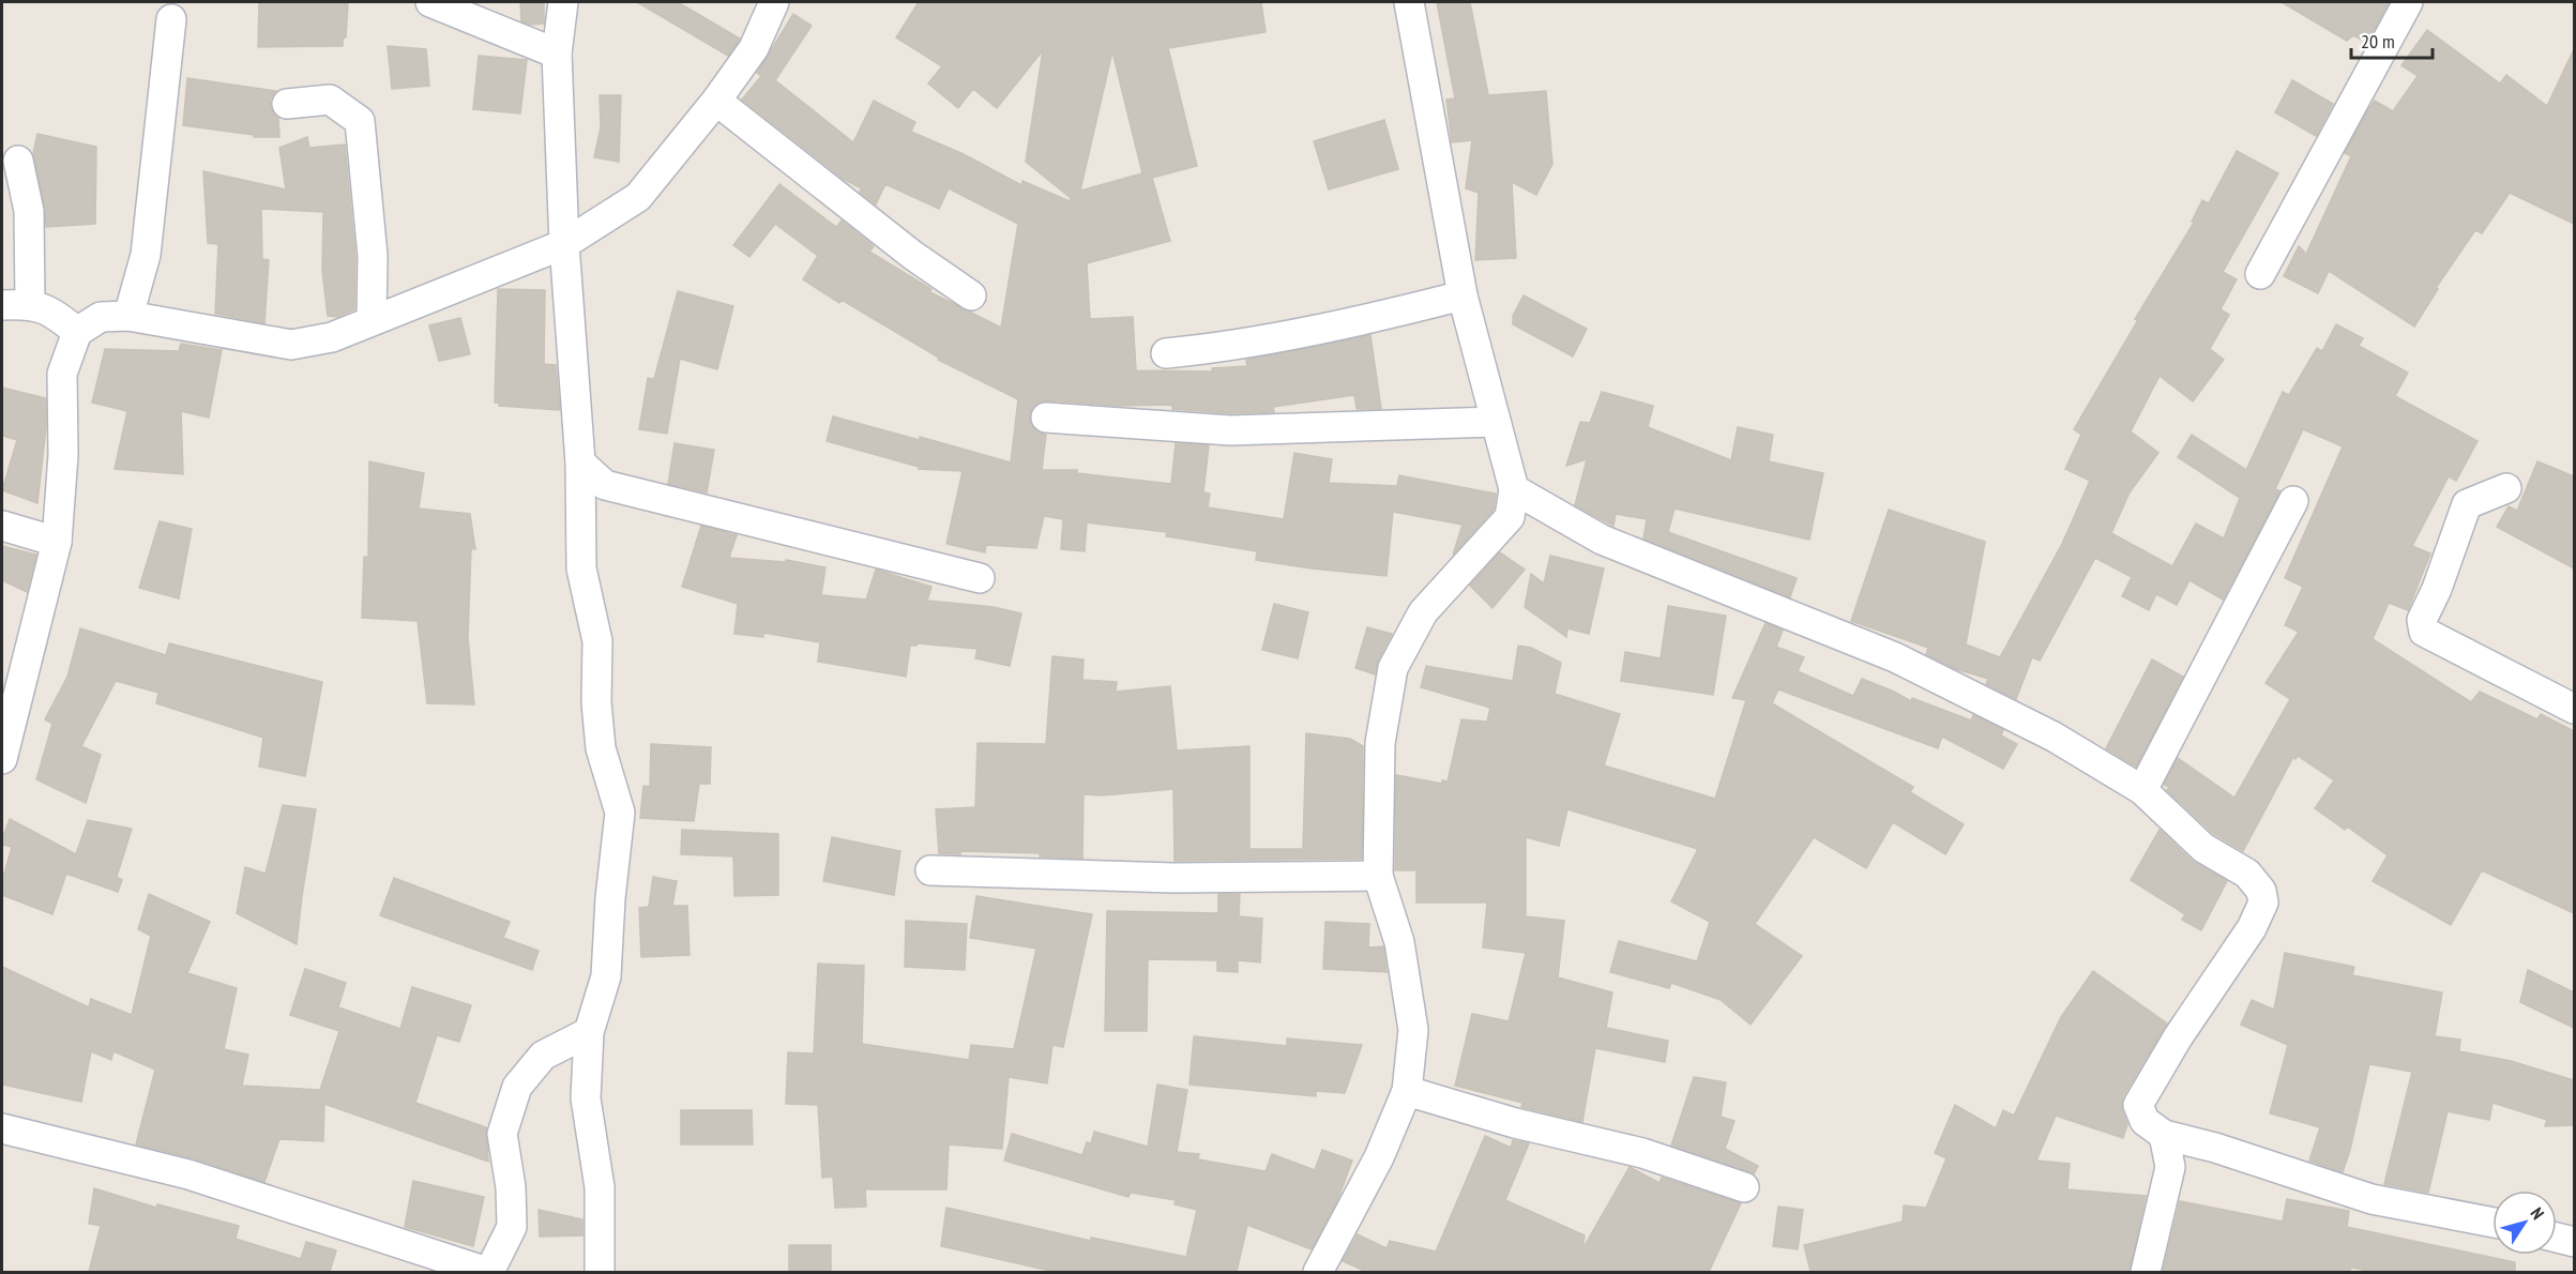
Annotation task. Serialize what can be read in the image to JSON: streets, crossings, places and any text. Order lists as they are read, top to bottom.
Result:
{
  "scale_bar": "20 m",
  "north": "top right"
}
